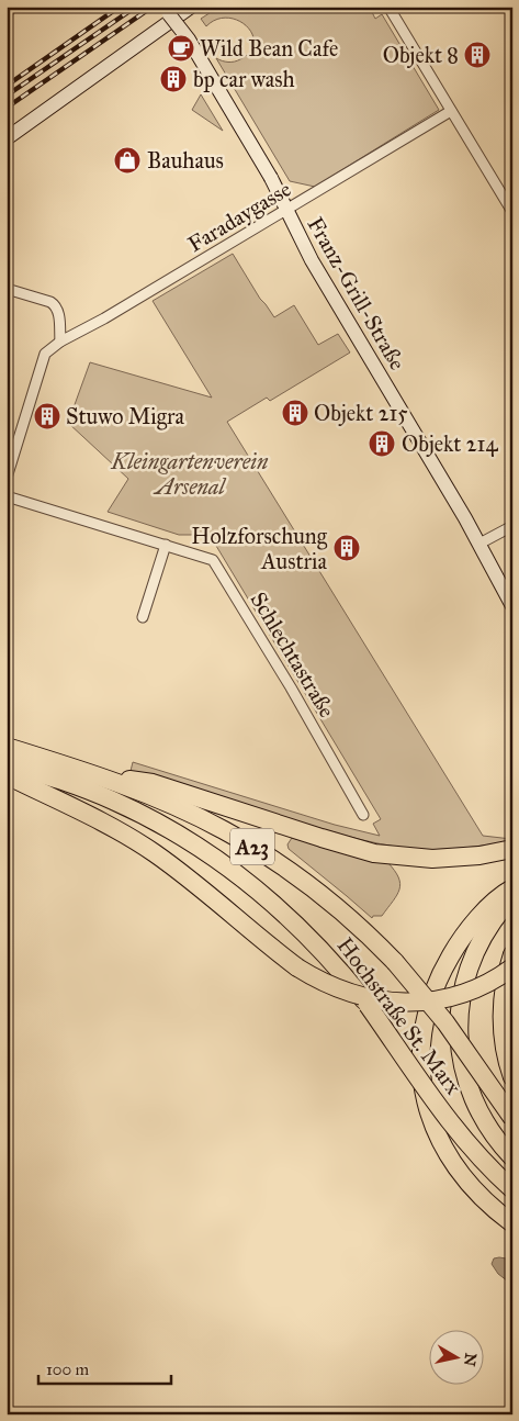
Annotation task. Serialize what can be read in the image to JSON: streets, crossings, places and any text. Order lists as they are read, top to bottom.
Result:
{
  "streets": {
    "highway": ["A23", "Hochstraße St. Marx"],
    "street": ["Faradaygasse", "Franz-Grill-Straße", "Schlechtastraße"]
  },
  "crossings": [
    ["Faradaygasse", "Franz-Grill-Straße"]
  ],
  "parks": ["Kleingartenverein Arsenal"],
  "places": {
    "cafe": ["Wild Bean Cafe"],
    "building": [
      "Objekt 8",
      "bp car wash",
      "Objekt 215",
      "Stuwo Migra",
      "Objekt 214",
      "Holzforschung Austria"
    ],
    "shop": ["Bauhaus"]
  },
  "scale_bar": "100 m",
  "north": "right"
}
